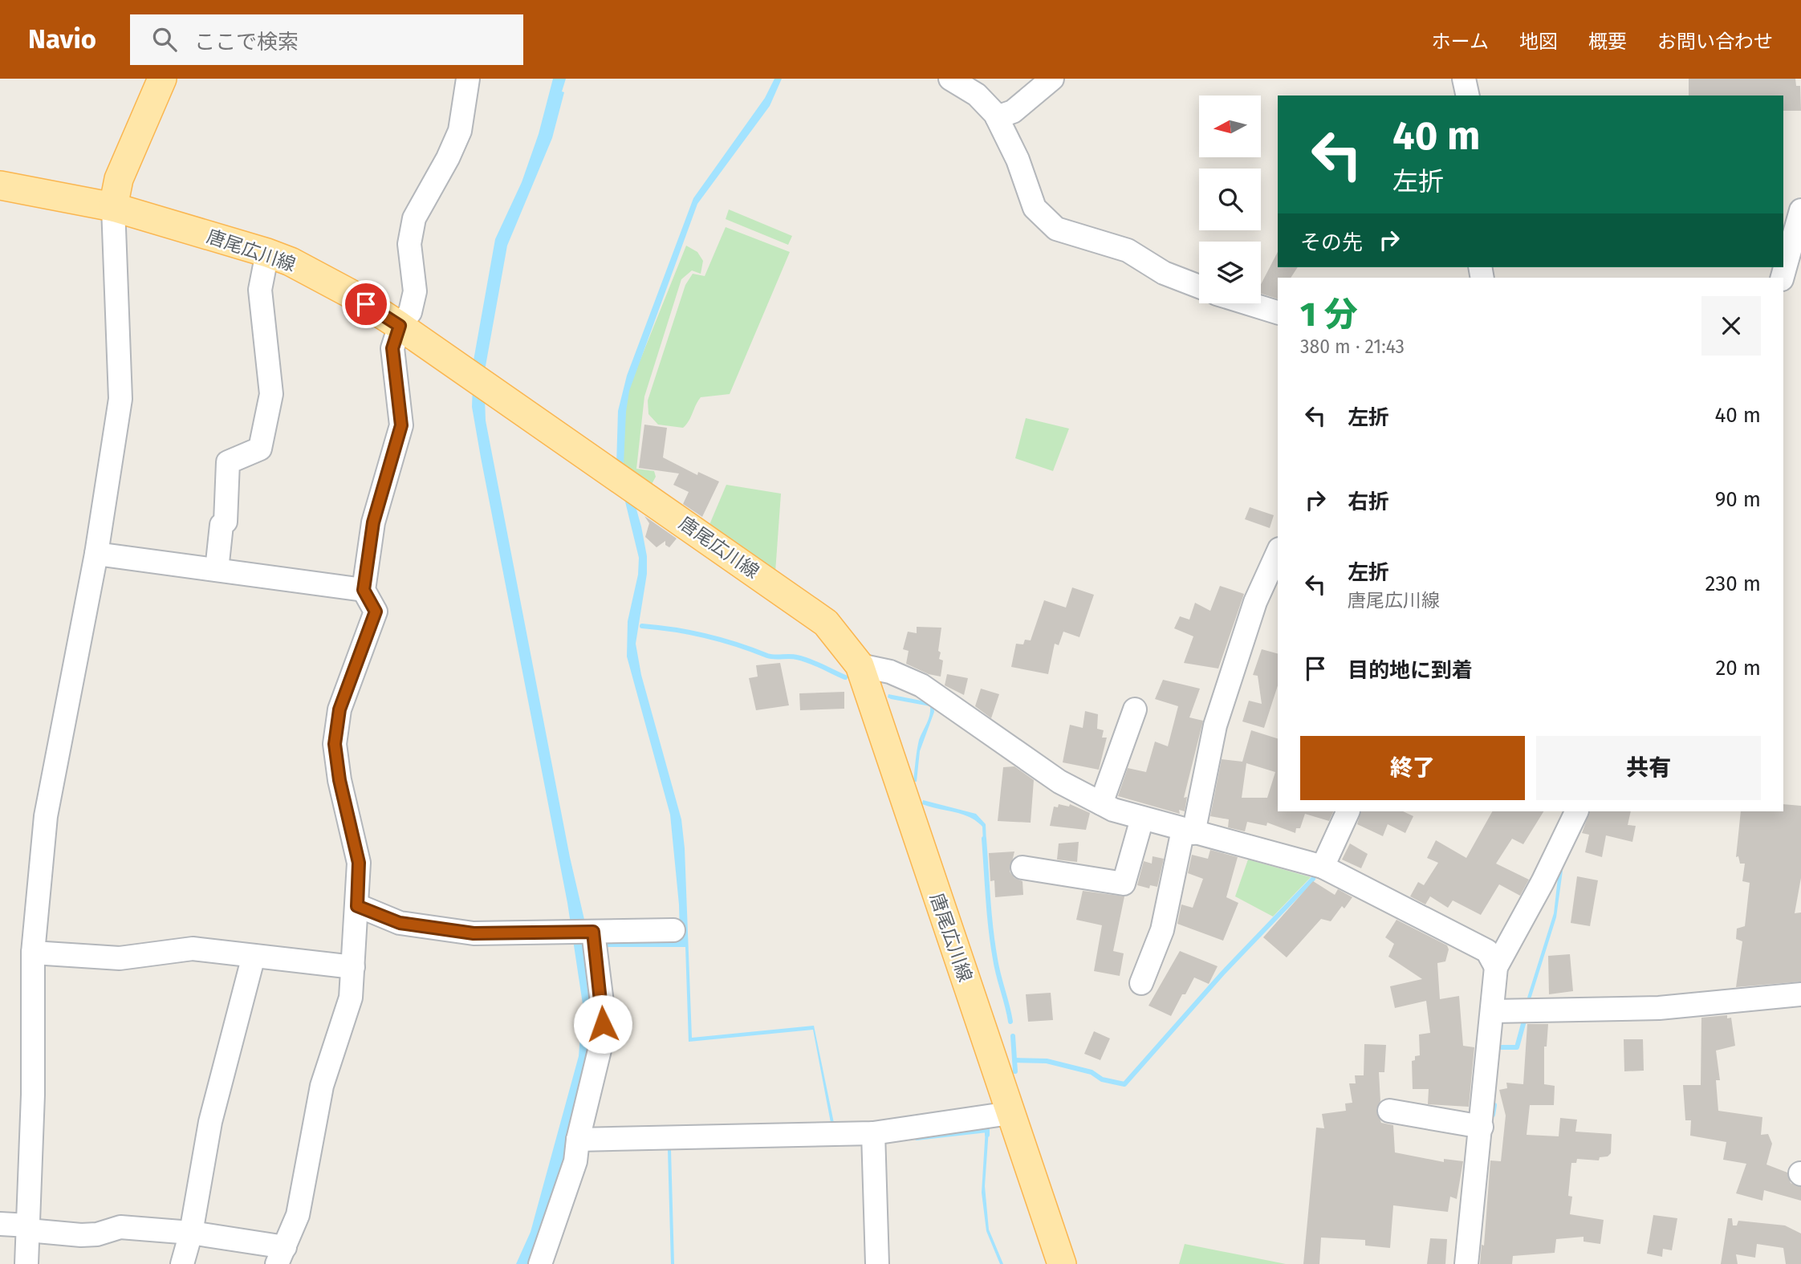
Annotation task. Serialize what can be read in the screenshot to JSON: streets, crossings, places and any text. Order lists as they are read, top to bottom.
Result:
{
  "streets": {
    "main road": ["唐尾広川線"]
  },
  "north": "left",
  "page": {
    "header": "Navio",
    "search": "ここで検索",
    "nav": [
      "ホーム",
      "地図",
      "概要",
      "お問い合わせ"
    ],
    "turn": ["40 m", "左折"],
    "then": "その先",
    "heading": ["1 分", "380 m · 21:43"],
    "list": [
      {
        "name": "左折",
        "value": "40 m"
      },
      {
        "name": "右折",
        "value": "90 m"
      },
      {
        "name": "左折",
        "note": "唐尾広川線",
        "value": "230 m"
      },
      {
        "name": "目的地に到着",
        "value": "20 m"
      }
    ],
    "buttons": ["終了", "共有"]
  }
}
